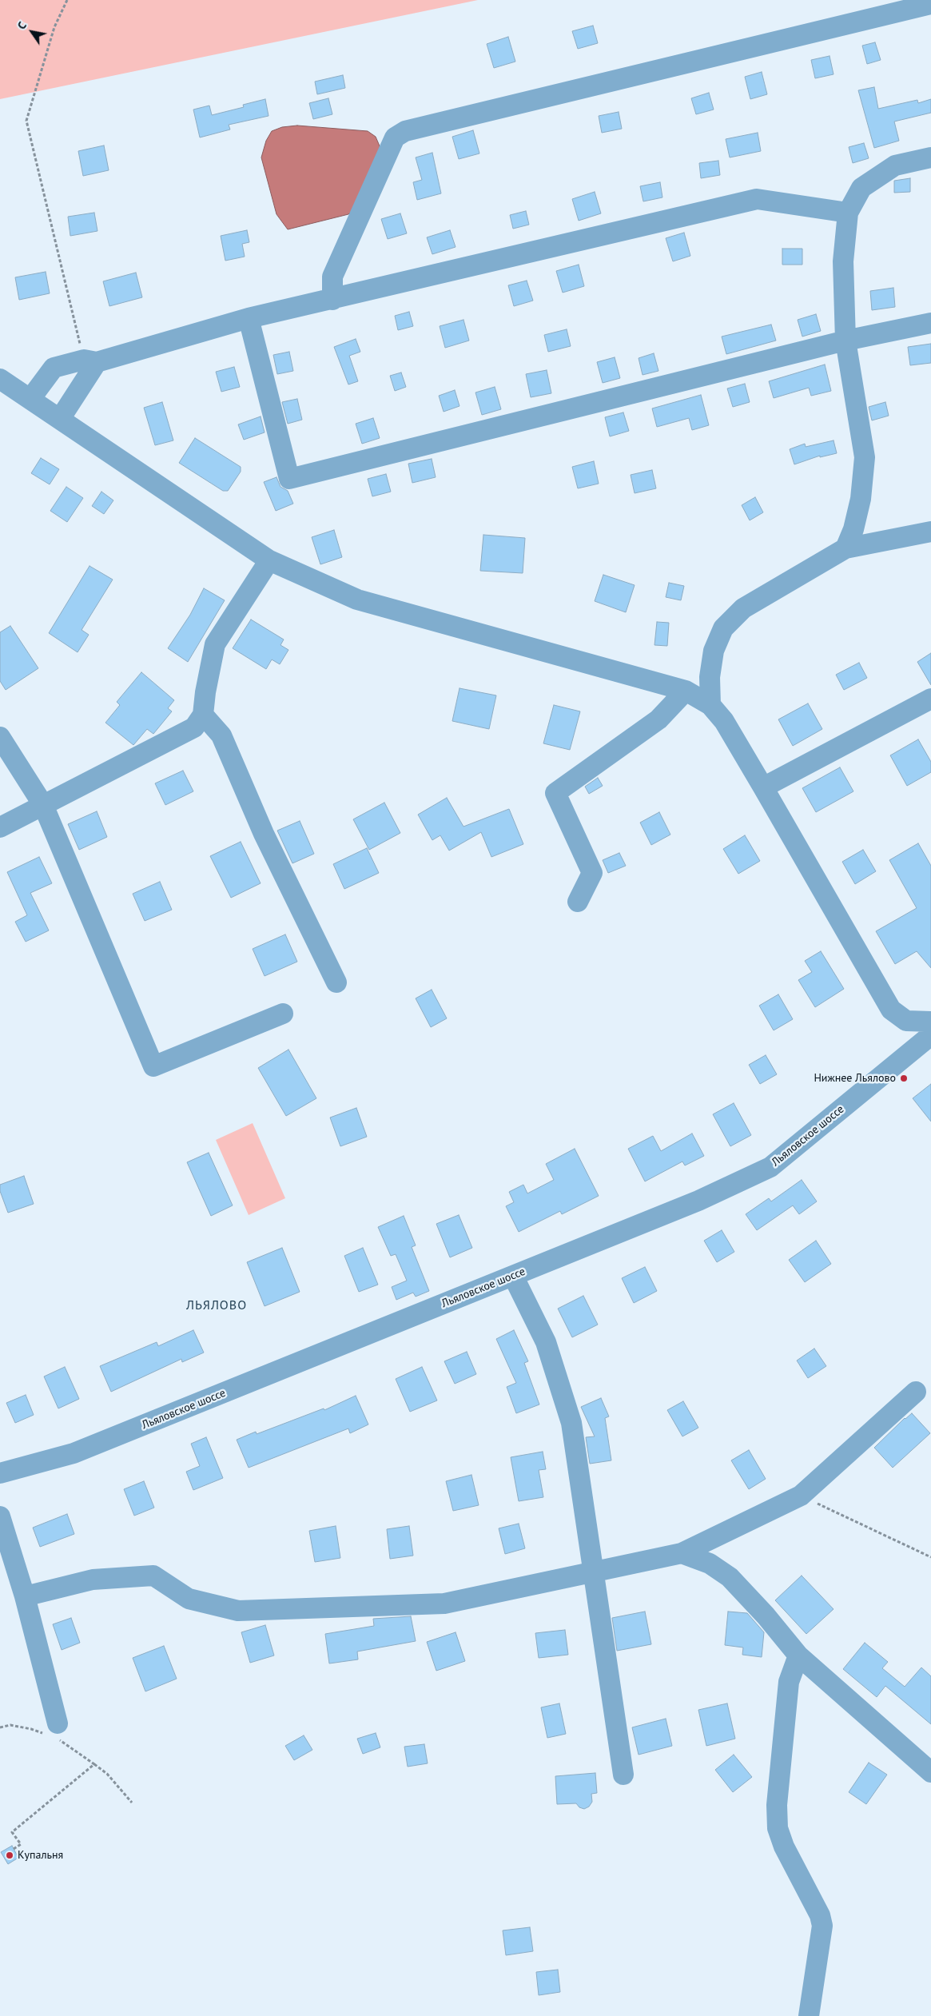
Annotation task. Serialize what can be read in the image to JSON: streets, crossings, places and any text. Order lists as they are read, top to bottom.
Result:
{
  "streets": {
    "street": ["Льяловское шоссе"]
  },
  "districts": ["ЛЬЯЛОВО"],
  "places": ["Нижнее Льялово", "Купальня"],
  "north": "top left"
}
